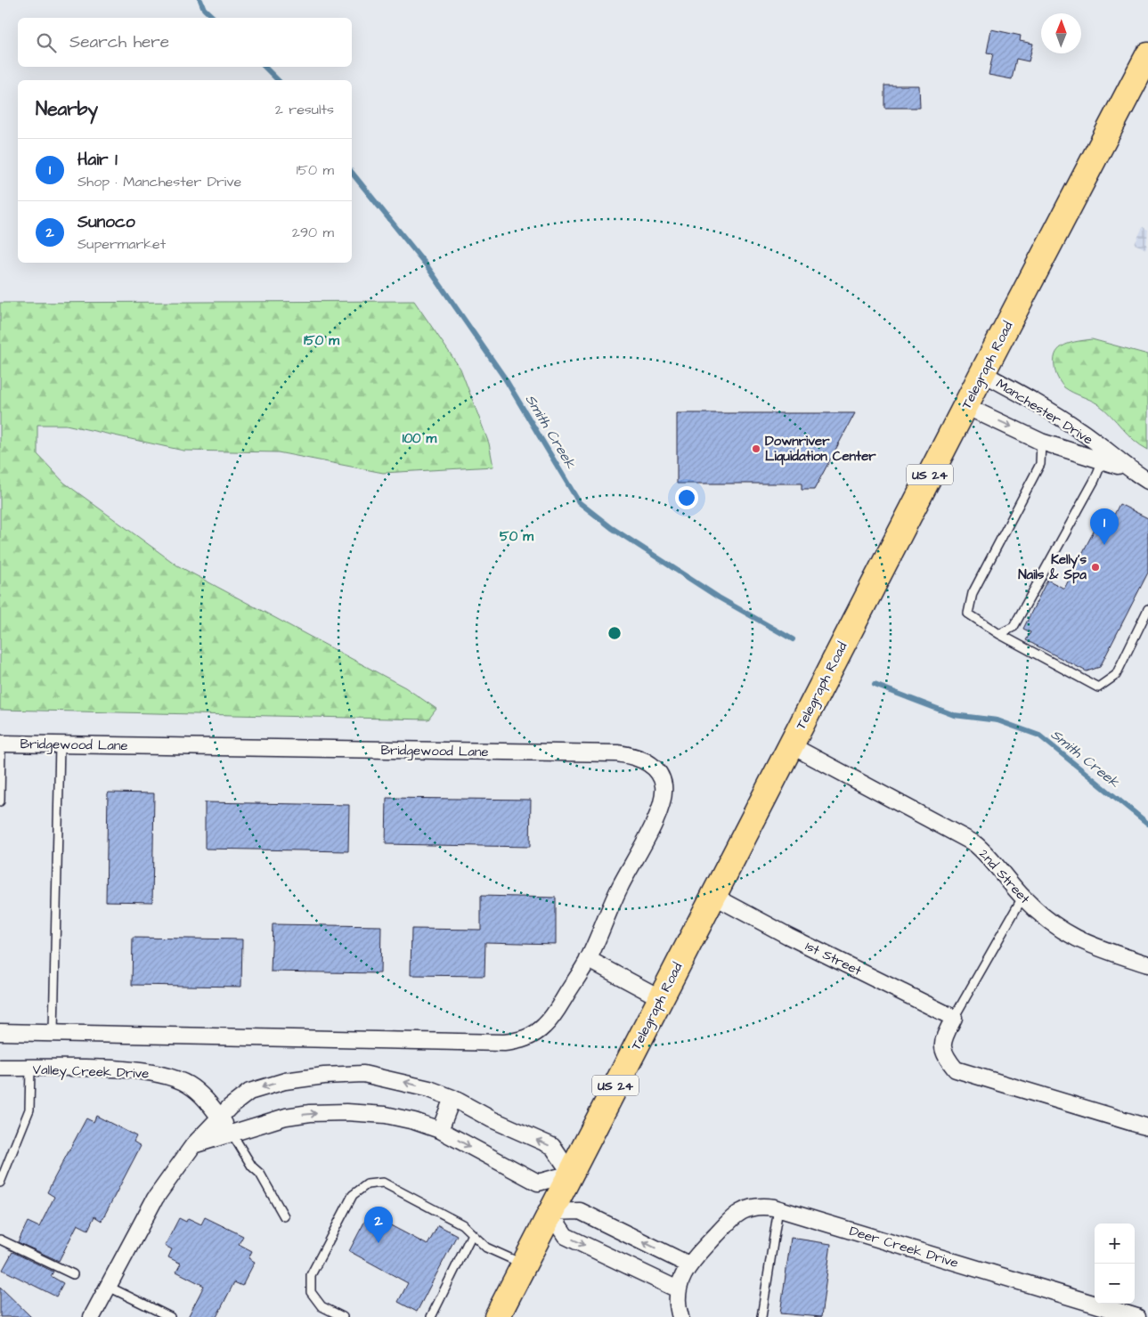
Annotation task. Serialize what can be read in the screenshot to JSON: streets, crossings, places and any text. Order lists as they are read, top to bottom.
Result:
{
  "streets": {
    "main road": ["Telegraph Road", "US 24"],
    "street": [
      "Manchester Drive",
      "Bridgewood Lane",
      "2nd Street",
      "1st Street",
      "Valley Creek Drive",
      "Deer Creek Drive"
    ]
  },
  "crossings": [
    ["Telegraph Road", "Manchester Drive"],
    ["Telegraph Road", "2nd Street"],
    ["Telegraph Road", "1st Street"]
  ],
  "water": ["Smith Creek"],
  "places": ["Downriver Liquidation Center", "Kelly's Nails & Spa"],
  "north": "top",
  "page": {
    "search": "Search here",
    "heading": ["Nearby", "2 results"],
    "list": [
      {
        "mark": "1",
        "name": "Hair 1",
        "note": "Shop · Manchester Drive",
        "value": "150 m"
      },
      {
        "mark": "2",
        "name": "Sunoco",
        "note": "Supermarket",
        "value": "290 m"
      }
    ],
    "pins": ["1", "2"],
    "map_buttons": ["+", "−"]
  },
  "rings": ["150 m", "100 m", "50 m"]
}
